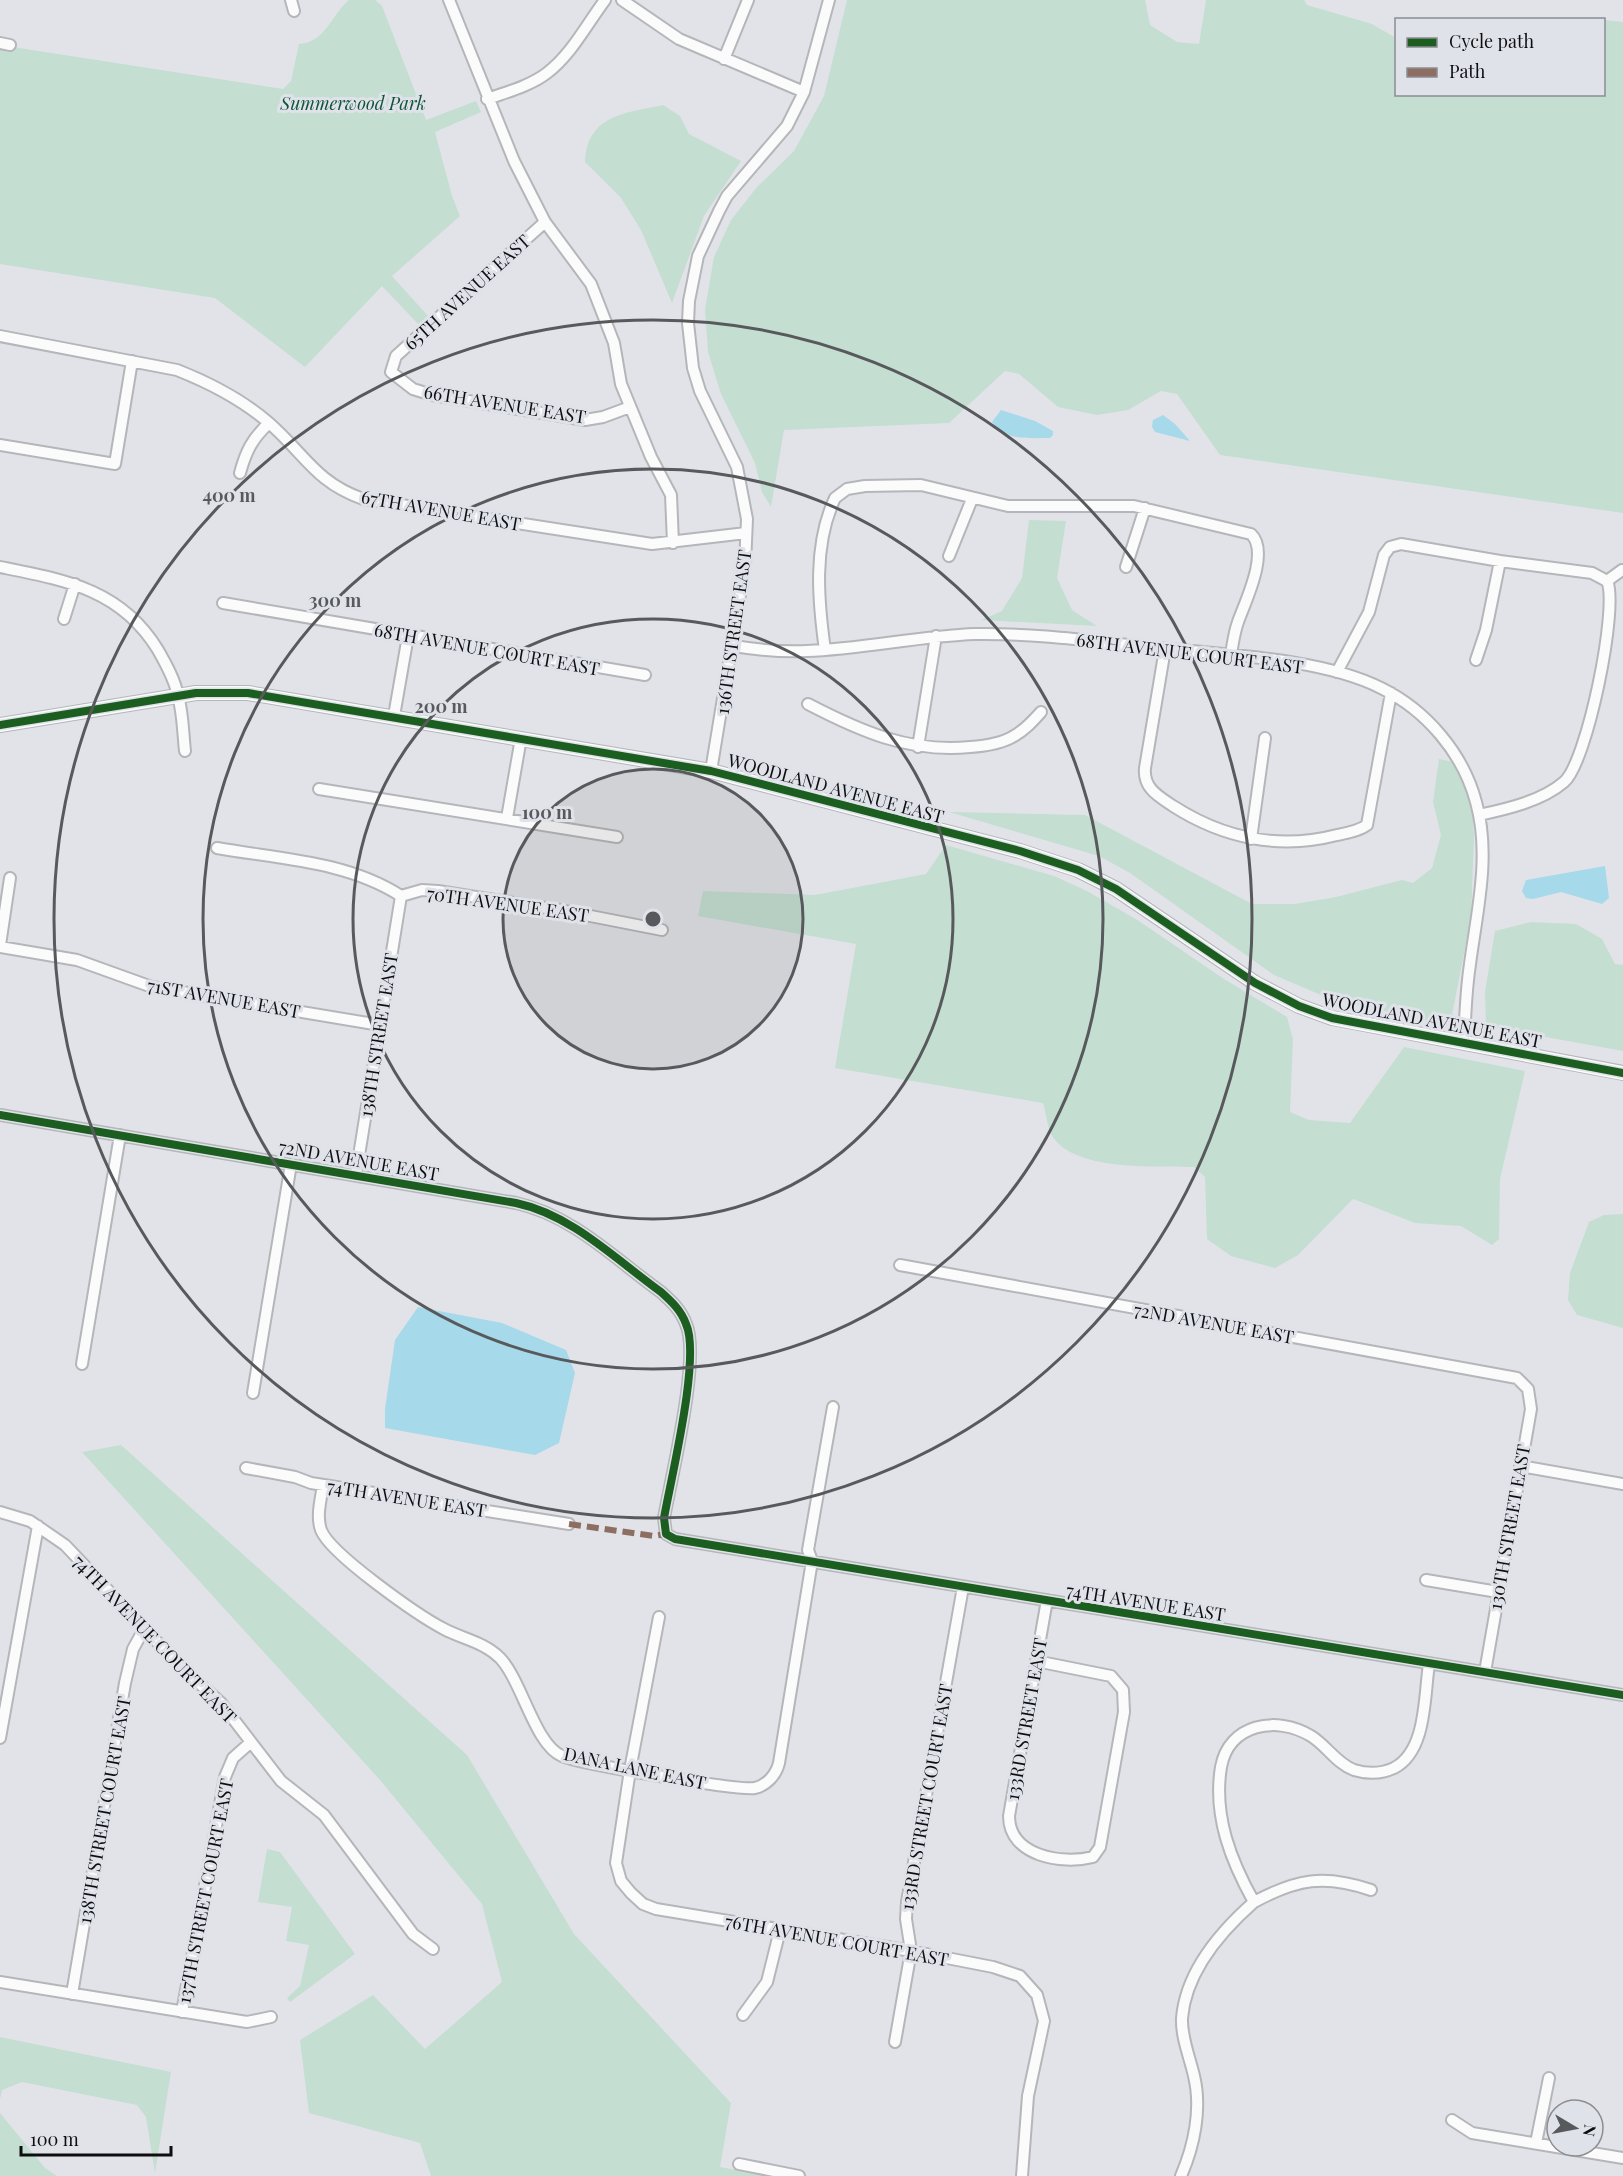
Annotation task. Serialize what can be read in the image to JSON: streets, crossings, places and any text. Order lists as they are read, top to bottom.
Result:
{
  "streets": {
    "street": [
      "65TH AVENUE EAST",
      "66TH AVENUE EAST",
      "67TH AVENUE EAST",
      "136TH STREET EAST",
      "68TH AVENUE COURT EAST",
      "WOODLAND AVENUE EAST",
      "70TH AVENUE EAST",
      "71ST AVENUE EAST",
      "138TH STREET EAST",
      "72ND AVENUE EAST",
      "74TH AVENUE EAST",
      "130TH STREET EAST",
      "74TH AVENUE COURT EAST",
      "133RD STREET EAST",
      "DANA LANE EAST",
      "133RD STREET COURT EAST",
      "138TH STREET COURT EAST",
      "137TH STREET COURT EAST",
      "76TH AVENUE COURT EAST"
    ]
  },
  "crossings": [
    ["65TH AVENUE EAST", "66TH AVENUE EAST"],
    ["67TH AVENUE EAST", "136TH STREET EAST"],
    ["136TH STREET EAST", "68TH AVENUE COURT EAST"],
    ["136TH STREET EAST", "WOODLAND AVENUE EAST"],
    ["68TH AVENUE COURT EAST", "WOODLAND AVENUE EAST"],
    ["70TH AVENUE EAST", "138TH STREET EAST"],
    ["71ST AVENUE EAST", "138TH STREET EAST"],
    ["138TH STREET EAST", "72ND AVENUE EAST"],
    ["72ND AVENUE EAST", "74TH AVENUE EAST"],
    ["72ND AVENUE EAST", "130TH STREET EAST"],
    ["74TH AVENUE EAST", "130TH STREET EAST"],
    ["74TH AVENUE EAST", "133RD STREET EAST"],
    ["74TH AVENUE EAST", "DANA LANE EAST"],
    ["74TH AVENUE EAST", "133RD STREET COURT EAST"],
    ["74TH AVENUE COURT EAST", "138TH STREET COURT EAST"],
    ["74TH AVENUE COURT EAST", "137TH STREET COURT EAST"],
    ["DANA LANE EAST", "76TH AVENUE COURT EAST"],
    ["133RD STREET COURT EAST", "76TH AVENUE COURT EAST"]
  ],
  "parks": ["Summerwood Park"],
  "legend": ["Cycle path", "Path"],
  "scale_bar": "100 m",
  "north": "right",
  "rings": [
    "400 m",
    "300 m",
    "200 m",
    "100 m"
  ]
}
